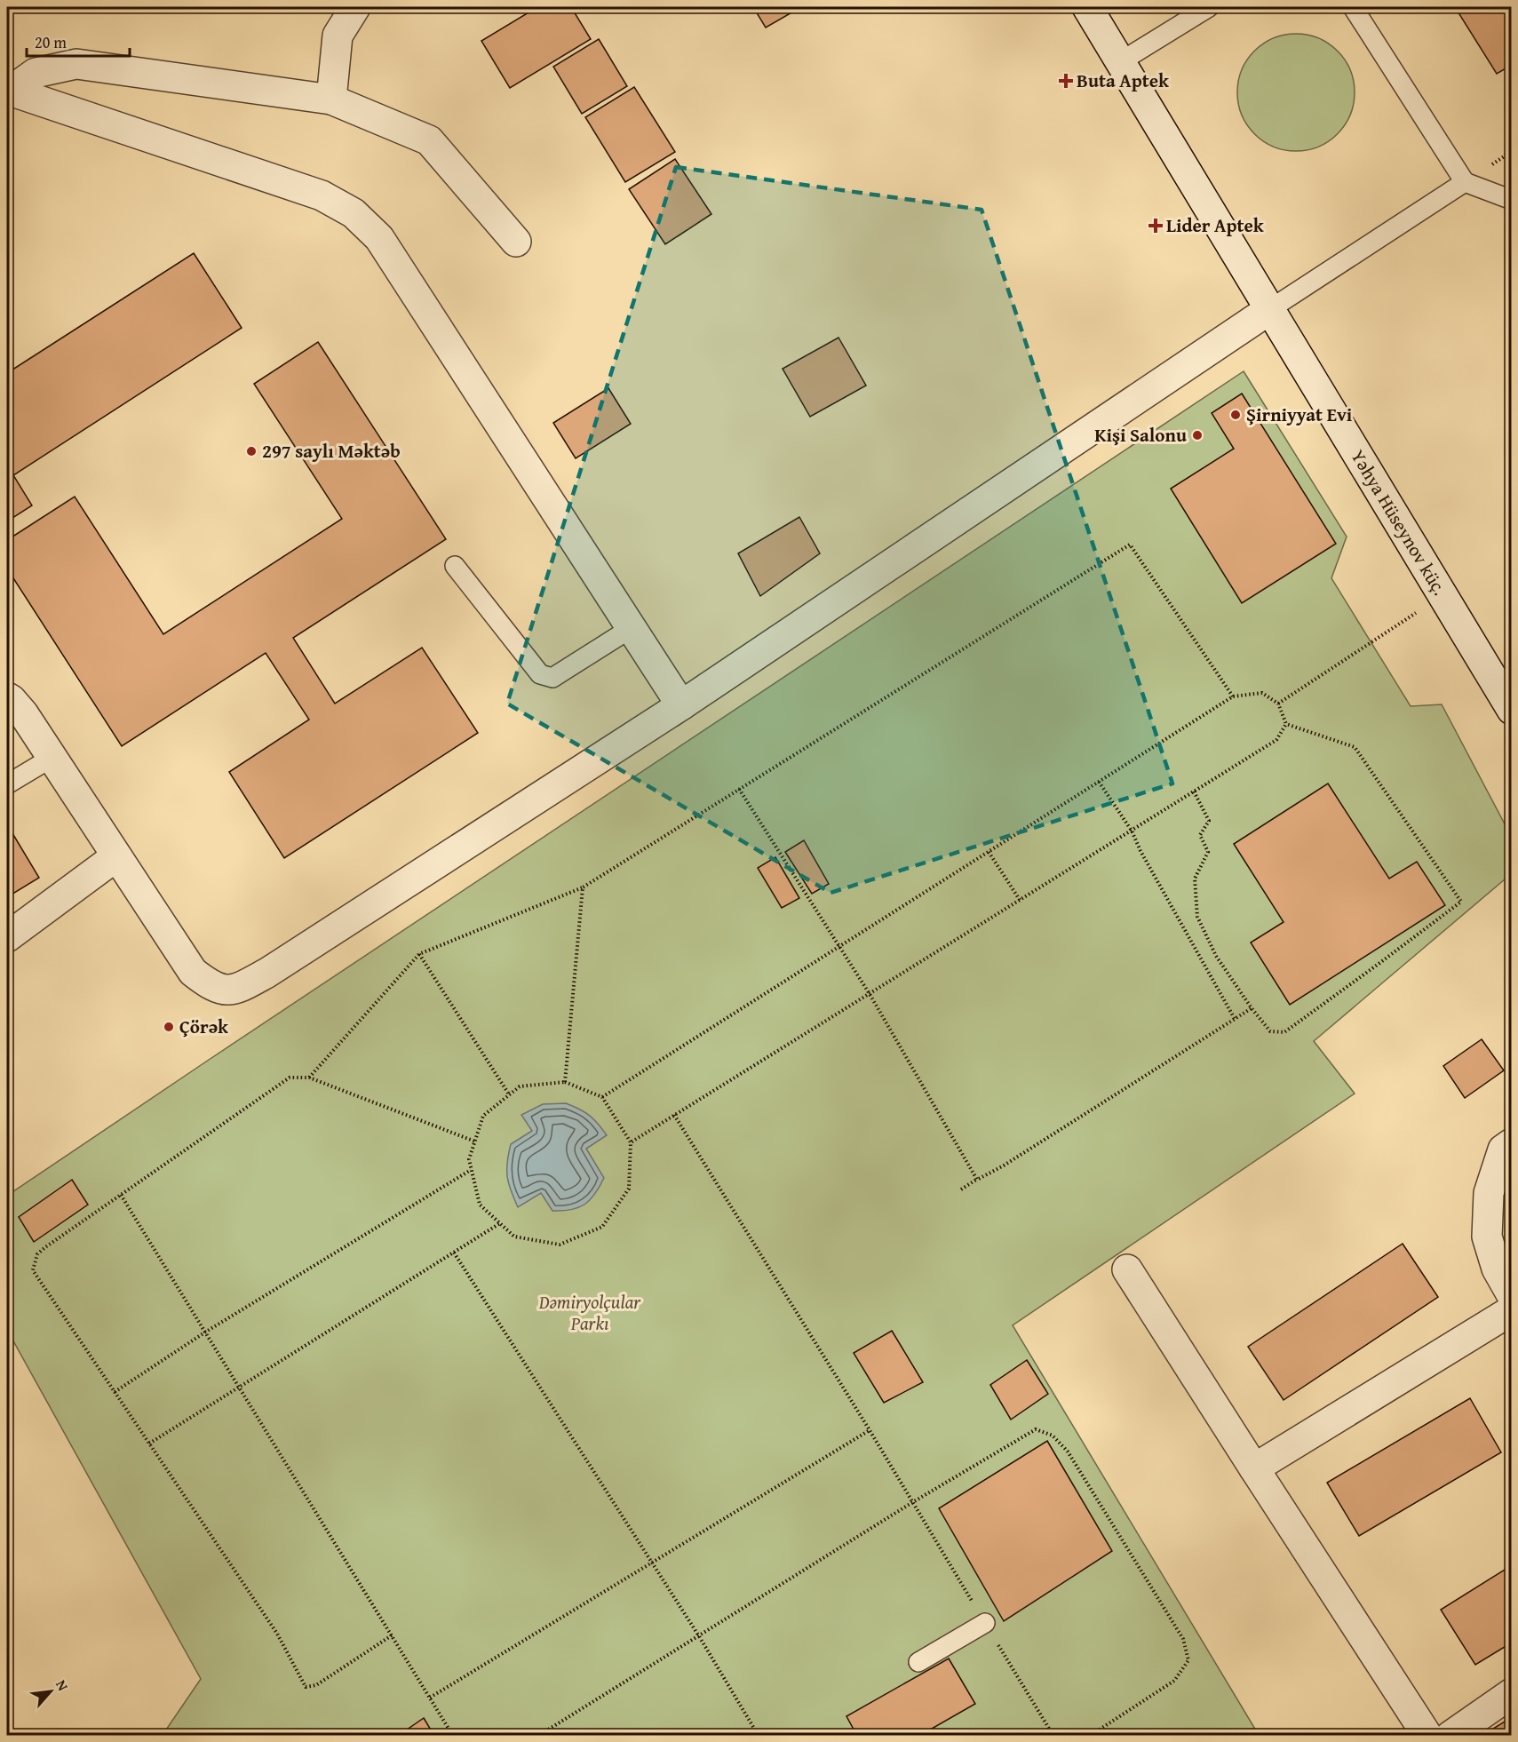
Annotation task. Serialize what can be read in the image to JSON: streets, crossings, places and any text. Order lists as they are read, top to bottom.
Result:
{
  "streets": {
    "street": ["Yəhya Hüseynov küç."]
  },
  "parks": ["Dəmiryolçular Parkı"],
  "places": {
    "health": ["Buta Aptek", "Lider Aptek"],
    "other": [
      "Şirniyyat Evi",
      "Kişi Salonu",
      "297 saylı Məktəb",
      "Çörək"
    ]
  },
  "scale_bar": "20 m",
  "north": "top right"
}
